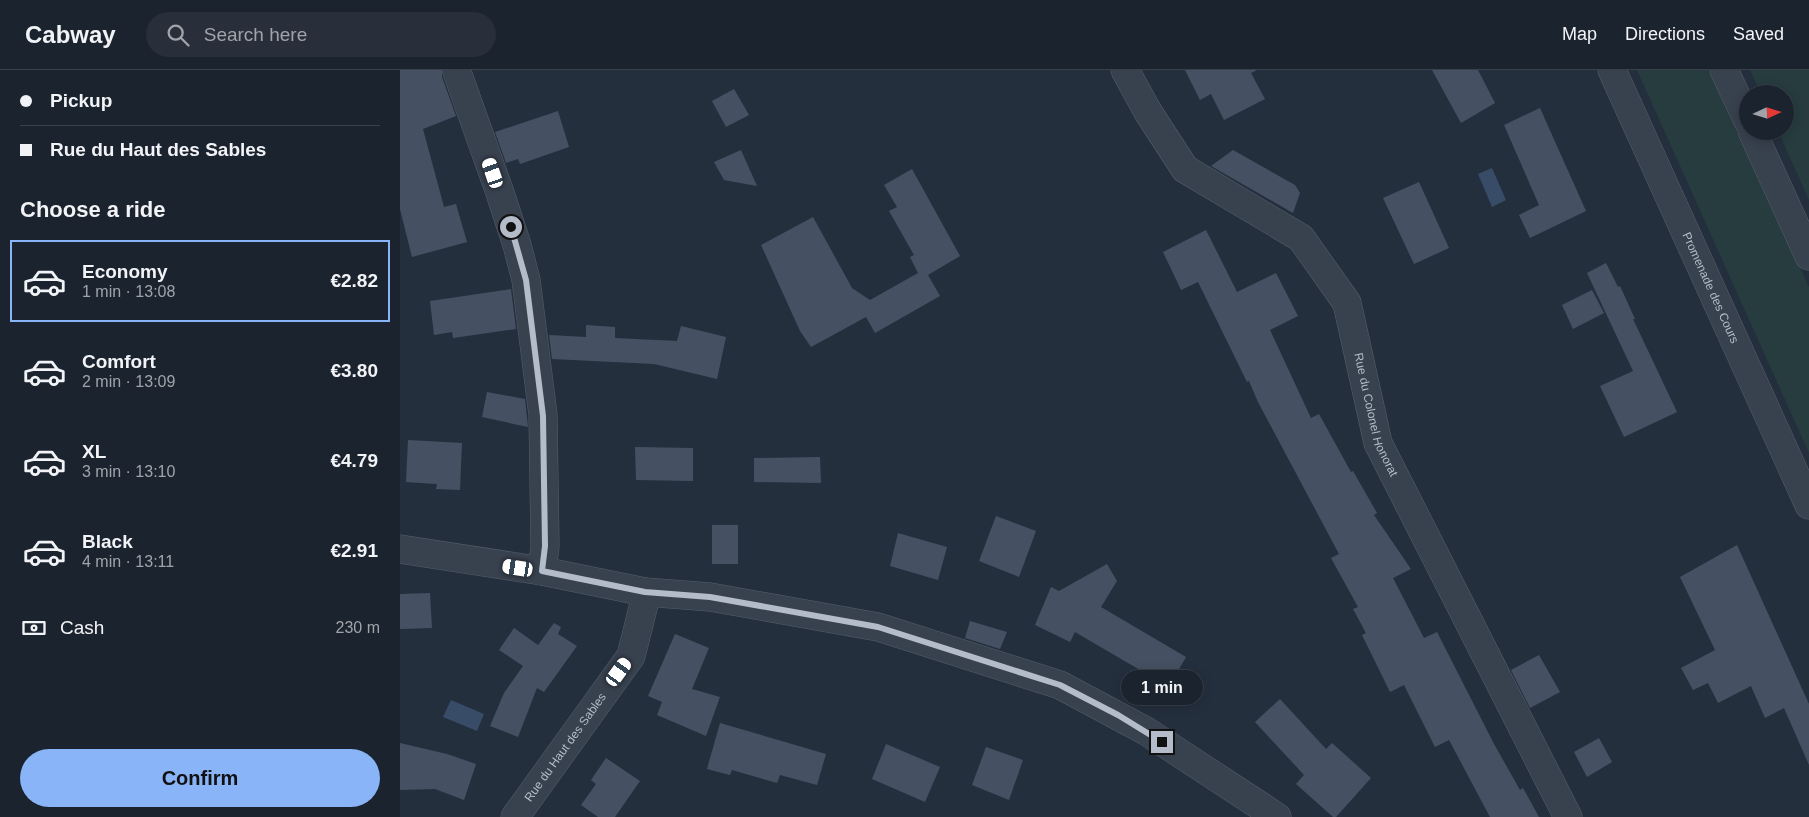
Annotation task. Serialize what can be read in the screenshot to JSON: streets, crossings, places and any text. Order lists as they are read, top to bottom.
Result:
{
  "streets": {
    "street": ["Promenade des Cours", "Rue du Colonel Honorat", "Rue du Haut des Sables"]
  },
  "north": "right",
  "page": {
    "header": "Cabway",
    "search": "Search here",
    "nav": ["Map", "Directions", "Saved"],
    "banner": ["Pickup", "Rue du Haut des Sables"],
    "heading": "Choose a ride",
    "list": [
      {
        "name": "Economy",
        "note": "1 min · 13:08",
        "value": "€2.82"
      },
      {
        "name": "Comfort",
        "note": "2 min · 13:09",
        "value": "€3.80"
      },
      {
        "name": "XL",
        "note": "3 min · 13:10",
        "value": "€4.79"
      },
      {
        "name": "Black",
        "note": "4 min · 13:11",
        "value": "€2.91"
      }
    ],
    "pay": ["Cash", "230 m"],
    "bubble": "1 min",
    "buttons": "Confirm"
  }
}
